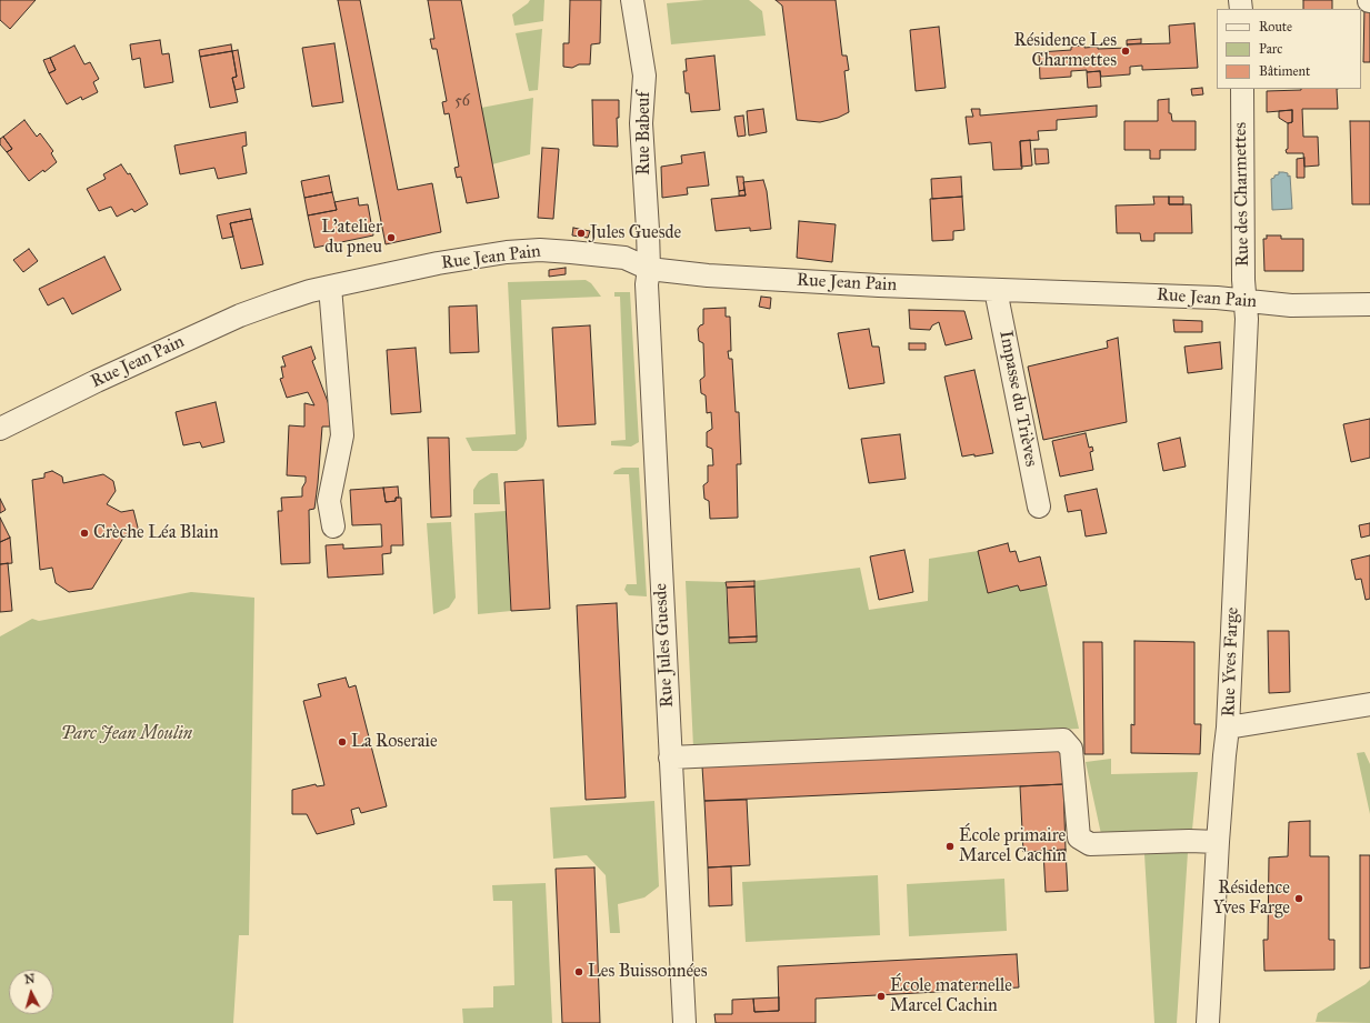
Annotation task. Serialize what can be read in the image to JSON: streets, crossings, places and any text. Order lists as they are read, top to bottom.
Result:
{
  "streets": {
    "street": [
      "Rue Babeuf",
      "Rue des Charmettes",
      "Rue Jean Pain",
      "Impasse du Trièves",
      "Rue Jules Guesde",
      "Rue Yves Farge"
    ]
  },
  "crossings": [
    ["Rue Babeuf", "Rue Jean Pain"],
    ["Rue Babeuf", "Rue Jules Guesde"],
    ["Rue des Charmettes", "Rue Jean Pain"],
    ["Rue des Charmettes", "Rue Yves Farge"],
    ["Rue Jean Pain", "Impasse du Trièves"],
    ["Rue Jean Pain", "Rue Jules Guesde"],
    ["Rue Jean Pain", "Rue Yves Farge"]
  ],
  "parks": ["Parc Jean Moulin"],
  "places": [
    "Résidence Les Charmettes",
    "Jules Guesde",
    "L'atelier du pneu",
    "Crèche Léa Blain",
    "La Roseraie",
    "École primaire Marcel Cachin",
    "Résidence Yves Farge",
    "Les Buissonnées",
    "École maternelle Marcel Cachin"
  ],
  "house_numbers": ["56"],
  "legend": ["Route", "Parc", "Bâtiment"],
  "north": "top"
}
